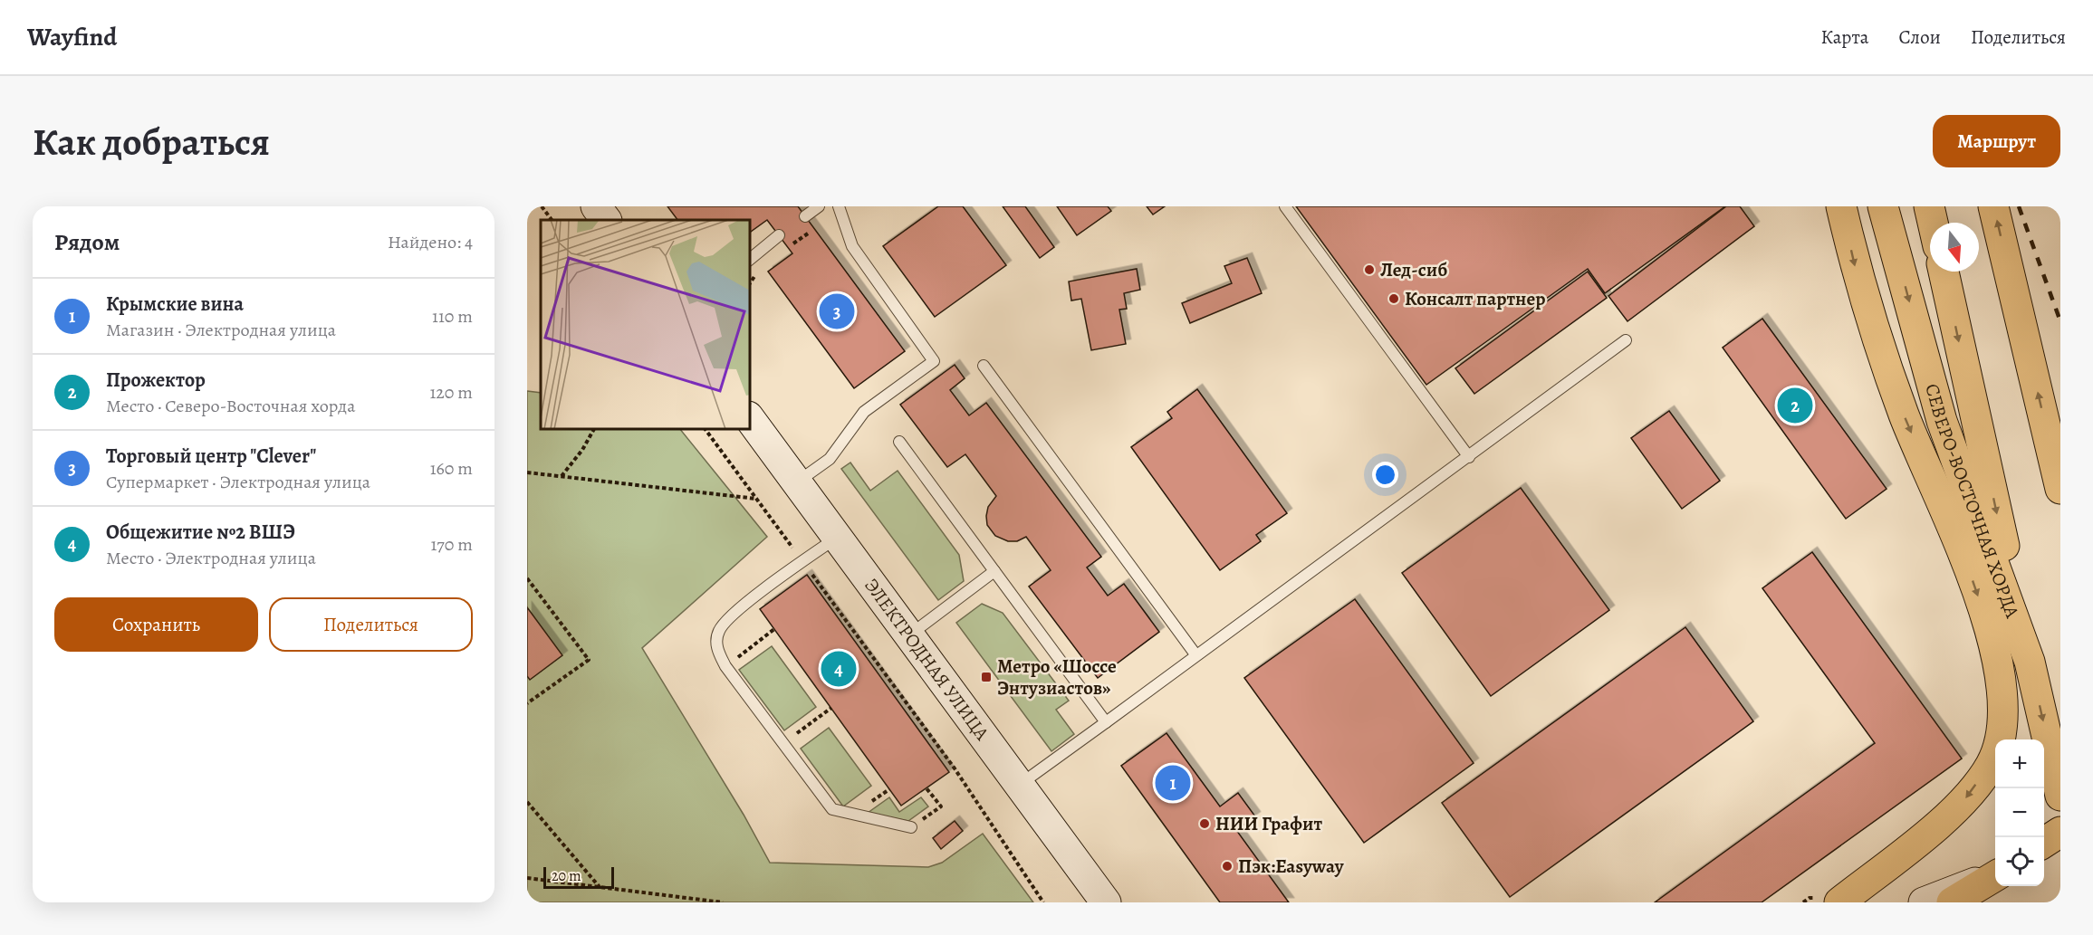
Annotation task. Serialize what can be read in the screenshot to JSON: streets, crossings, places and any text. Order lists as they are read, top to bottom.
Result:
{
  "streets": {
    "main road": ["СЕВЕРО-ВОСТОЧНАЯ ХОРДА"],
    "street": ["ЭЛЕКТРОДНАЯ УЛИЦА"]
  },
  "places": {
    "other": [
      "Лед-сиб",
      "Консалт партнер",
      "НИИ Графит",
      "Пэк:Easyway"
    ],
    "transit": ["Метро «Шоссе Энтузиастов»"]
  },
  "scale_bar": "20 m",
  "north": "bottom",
  "page": {
    "header": "Wayfind",
    "nav": ["Карта", "Слои", "Поделиться"],
    "buttons": [
      "Маршрут",
      ["Сохранить", "Поделиться"]
    ],
    "title": "Как добраться",
    "heading": ["Рядом", "Найдено: 4"],
    "list": [
      {
        "mark": "1",
        "name": "Крымские вина",
        "note": "Магазин · Электродная улица",
        "value": "110 m"
      },
      {
        "mark": "2",
        "name": "Прожектор",
        "note": "Место · Северо-Восточная хорда",
        "value": "120 m"
      },
      {
        "mark": "3",
        "name": "Торговый центр \"Clever\"",
        "note": "Супермаркет · Электродная улица",
        "value": "160 m"
      },
      {
        "mark": "4",
        "name": "Общежитие №2 ВШЭ",
        "note": "Место · Электродная улица",
        "value": "170 m"
      }
    ],
    "pins": [
      "3",
      "2",
      "4",
      "1"
    ],
    "map_buttons": ["+", "−"],
    "scale": "20 m"
  }
}
